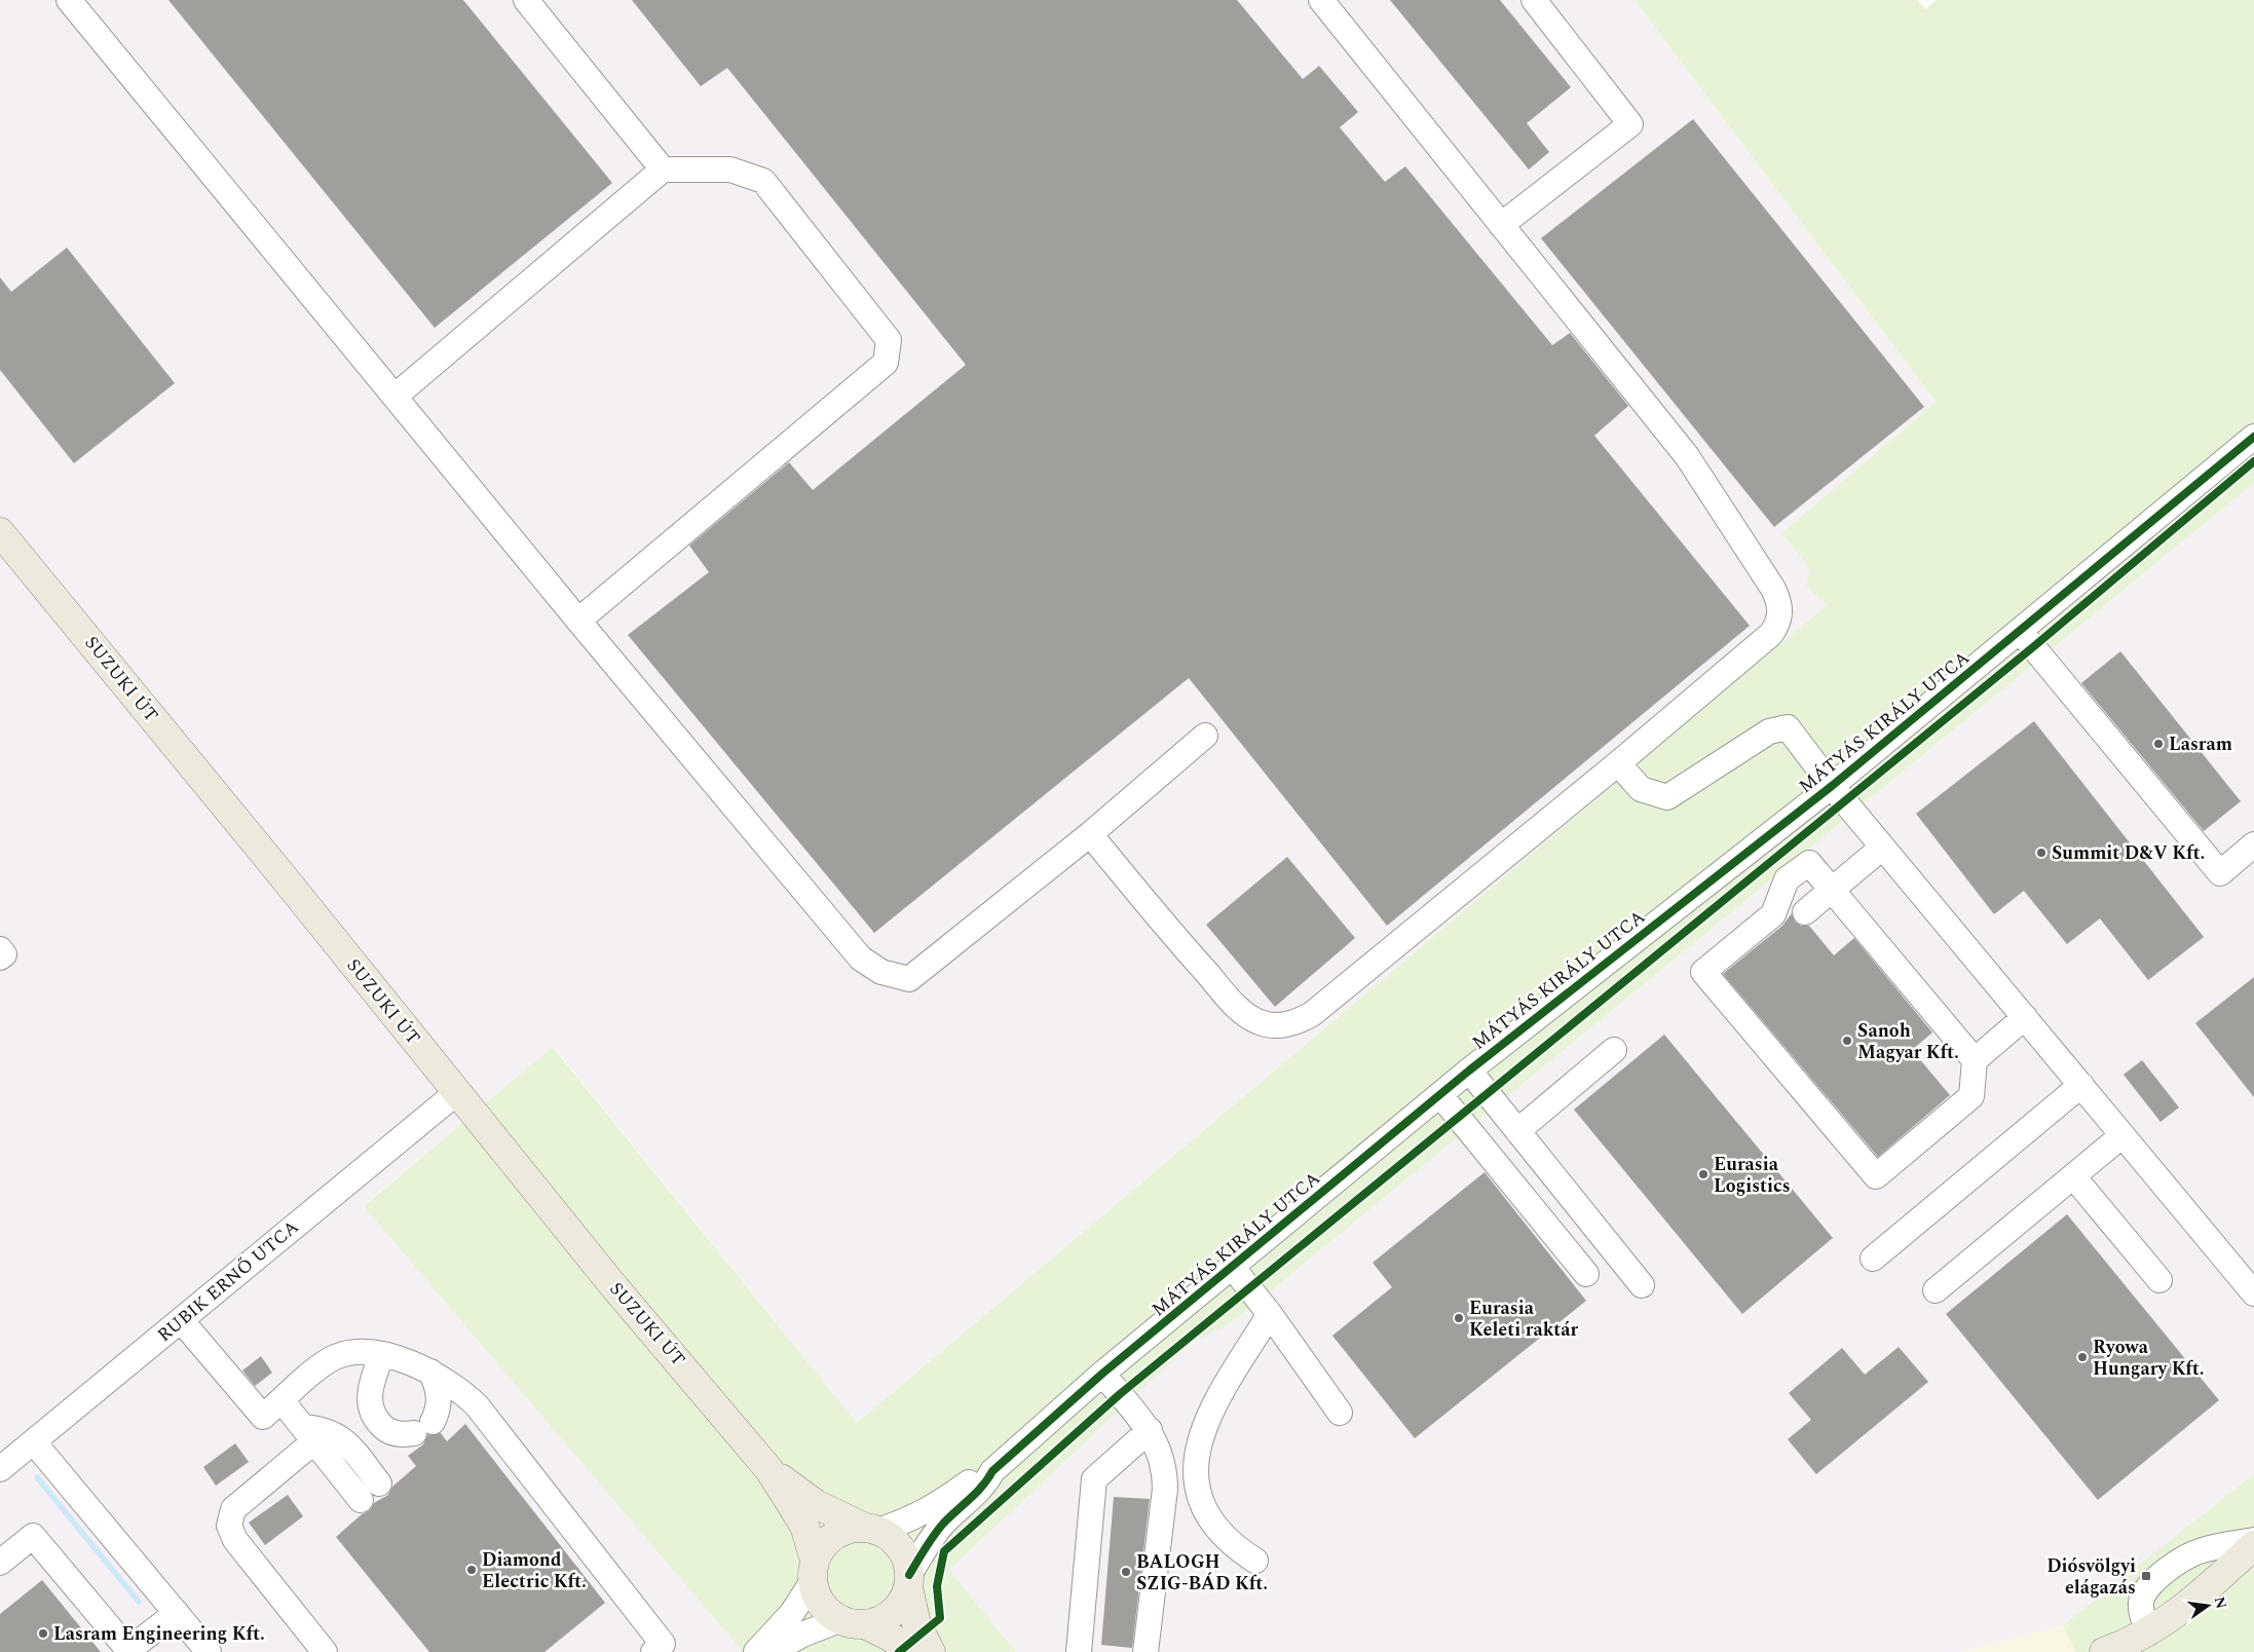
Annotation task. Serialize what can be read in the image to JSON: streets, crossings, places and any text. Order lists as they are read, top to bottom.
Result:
{
  "streets": {
    "main road": ["SUZUKI ÚT"],
    "street": ["MÁTYÁS KIRÁLY UTCA", "RUBIK ERNŐ UTCA"]
  },
  "crossings": [
    ["SUZUKI ÚT", "RUBIK ERNŐ UTCA"]
  ],
  "places": {
    "other": [
      "Lasram",
      "Summit D&V Kft.",
      "Sanoh Magyar Kft.",
      "Eurasia Logistics",
      "Eurasia Keleti raktár",
      "Ryowa Hungary Kft.",
      "Diamond Electric Kft.",
      "BALOGH SZIG-BÁD Kft.",
      "Lasram Engineering Kft."
    ],
    "transit": ["Diósvölgyi elágazás"]
  },
  "north": "right"
}
